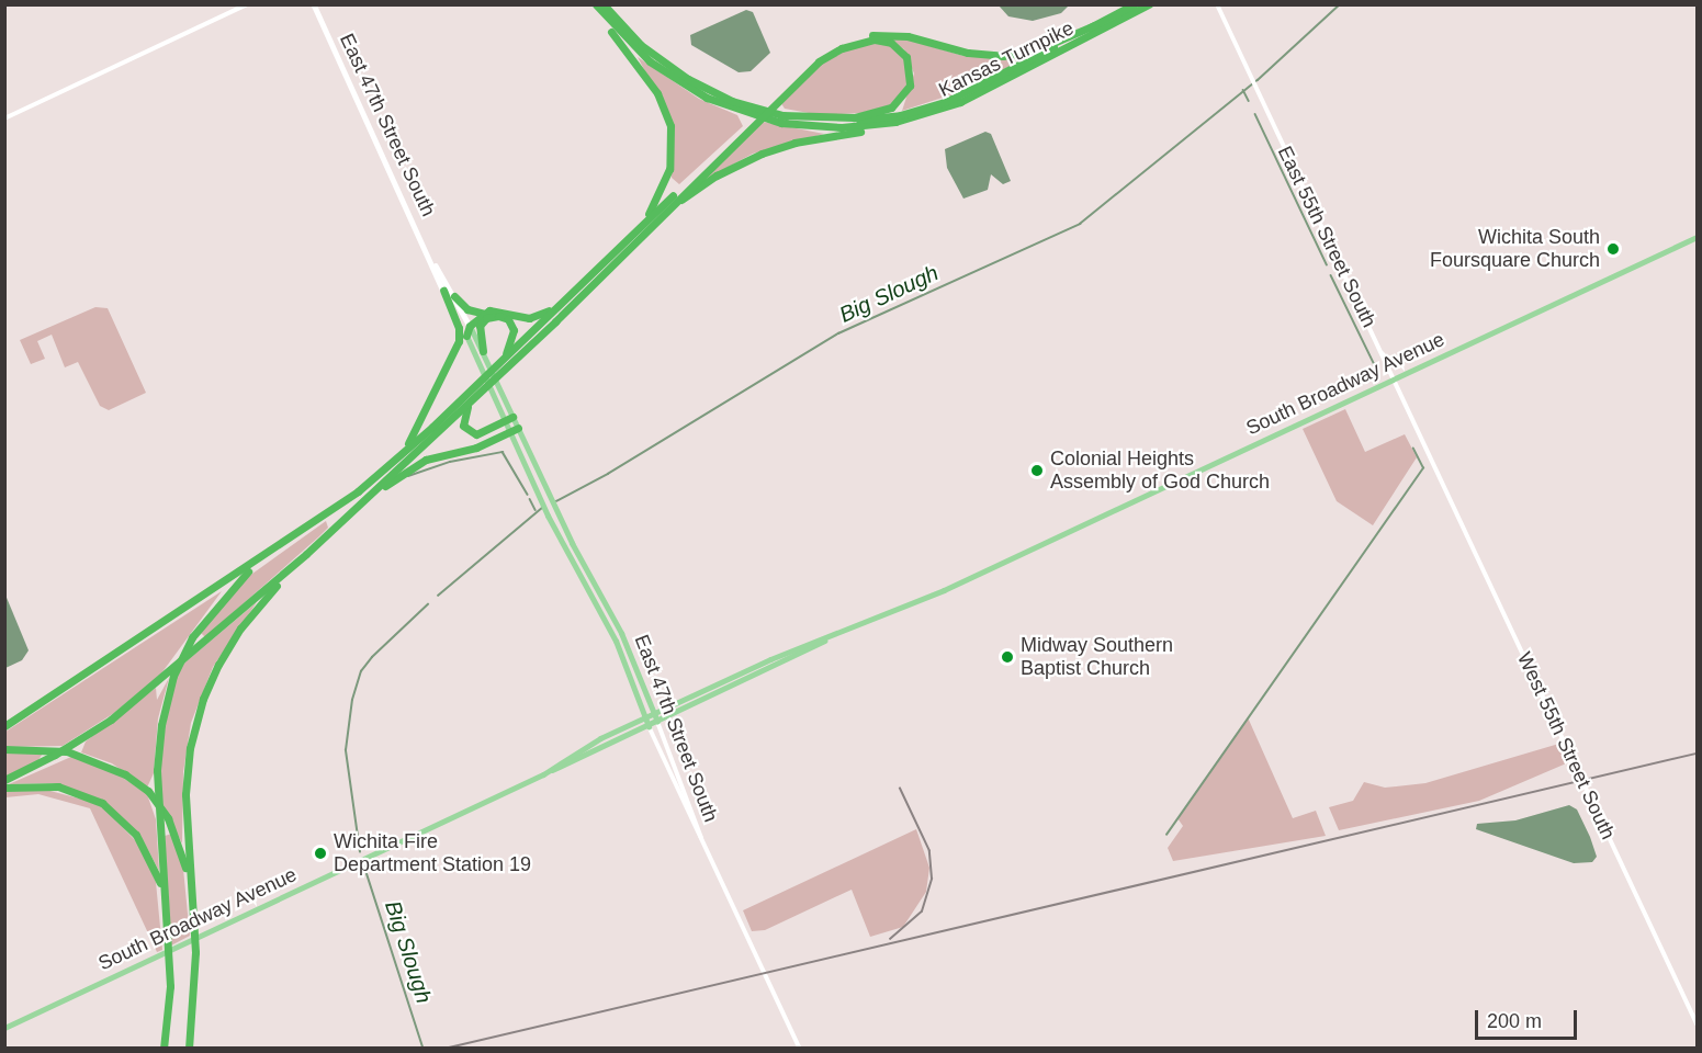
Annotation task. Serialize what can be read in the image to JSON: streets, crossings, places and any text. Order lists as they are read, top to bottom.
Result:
{
  "streets": {
    "highway": ["Kansas Turnpike"],
    "main road": ["East 47th Street South", "South Broadway Avenue"],
    "street": ["East 55th Street South", "West 55th Street South"]
  },
  "crossings": [
    ["East 47th Street South", "South Broadway Avenue"],
    ["East 55th Street South", "South Broadway Avenue"],
    ["East 55th Street South", "West 55th Street South"]
  ],
  "water": ["Big Slough"],
  "places": [
    "Wichita South Foursquare Church",
    "Colonial Heights Assembly of God Church",
    "Midway Southern Baptist Church",
    "Wichita Fire Department Station 19"
  ],
  "scale_bar": "200 m"
}
